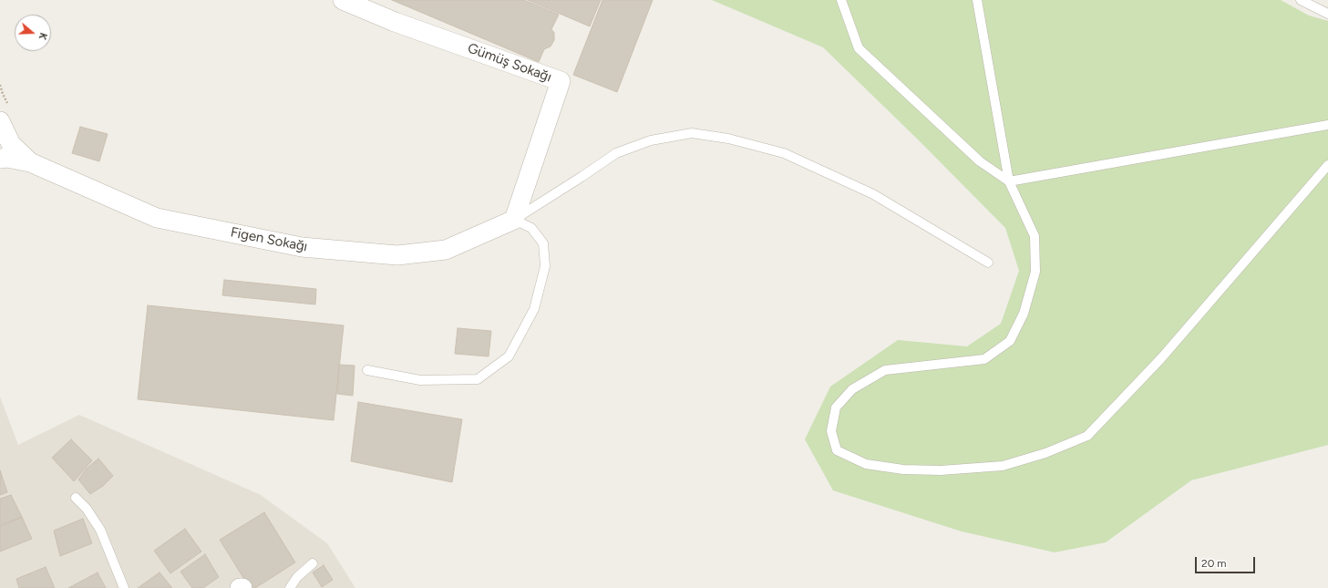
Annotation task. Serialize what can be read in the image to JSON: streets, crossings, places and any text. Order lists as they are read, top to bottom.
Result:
{
  "streets": {
    "street": ["Gümüş Sokağı", "Figen Sokağı"]
  },
  "crossings": [
    ["Gümüş Sokağı", "Figen Sokağı"]
  ],
  "scale_bar": "20 m",
  "north": "right"
}
